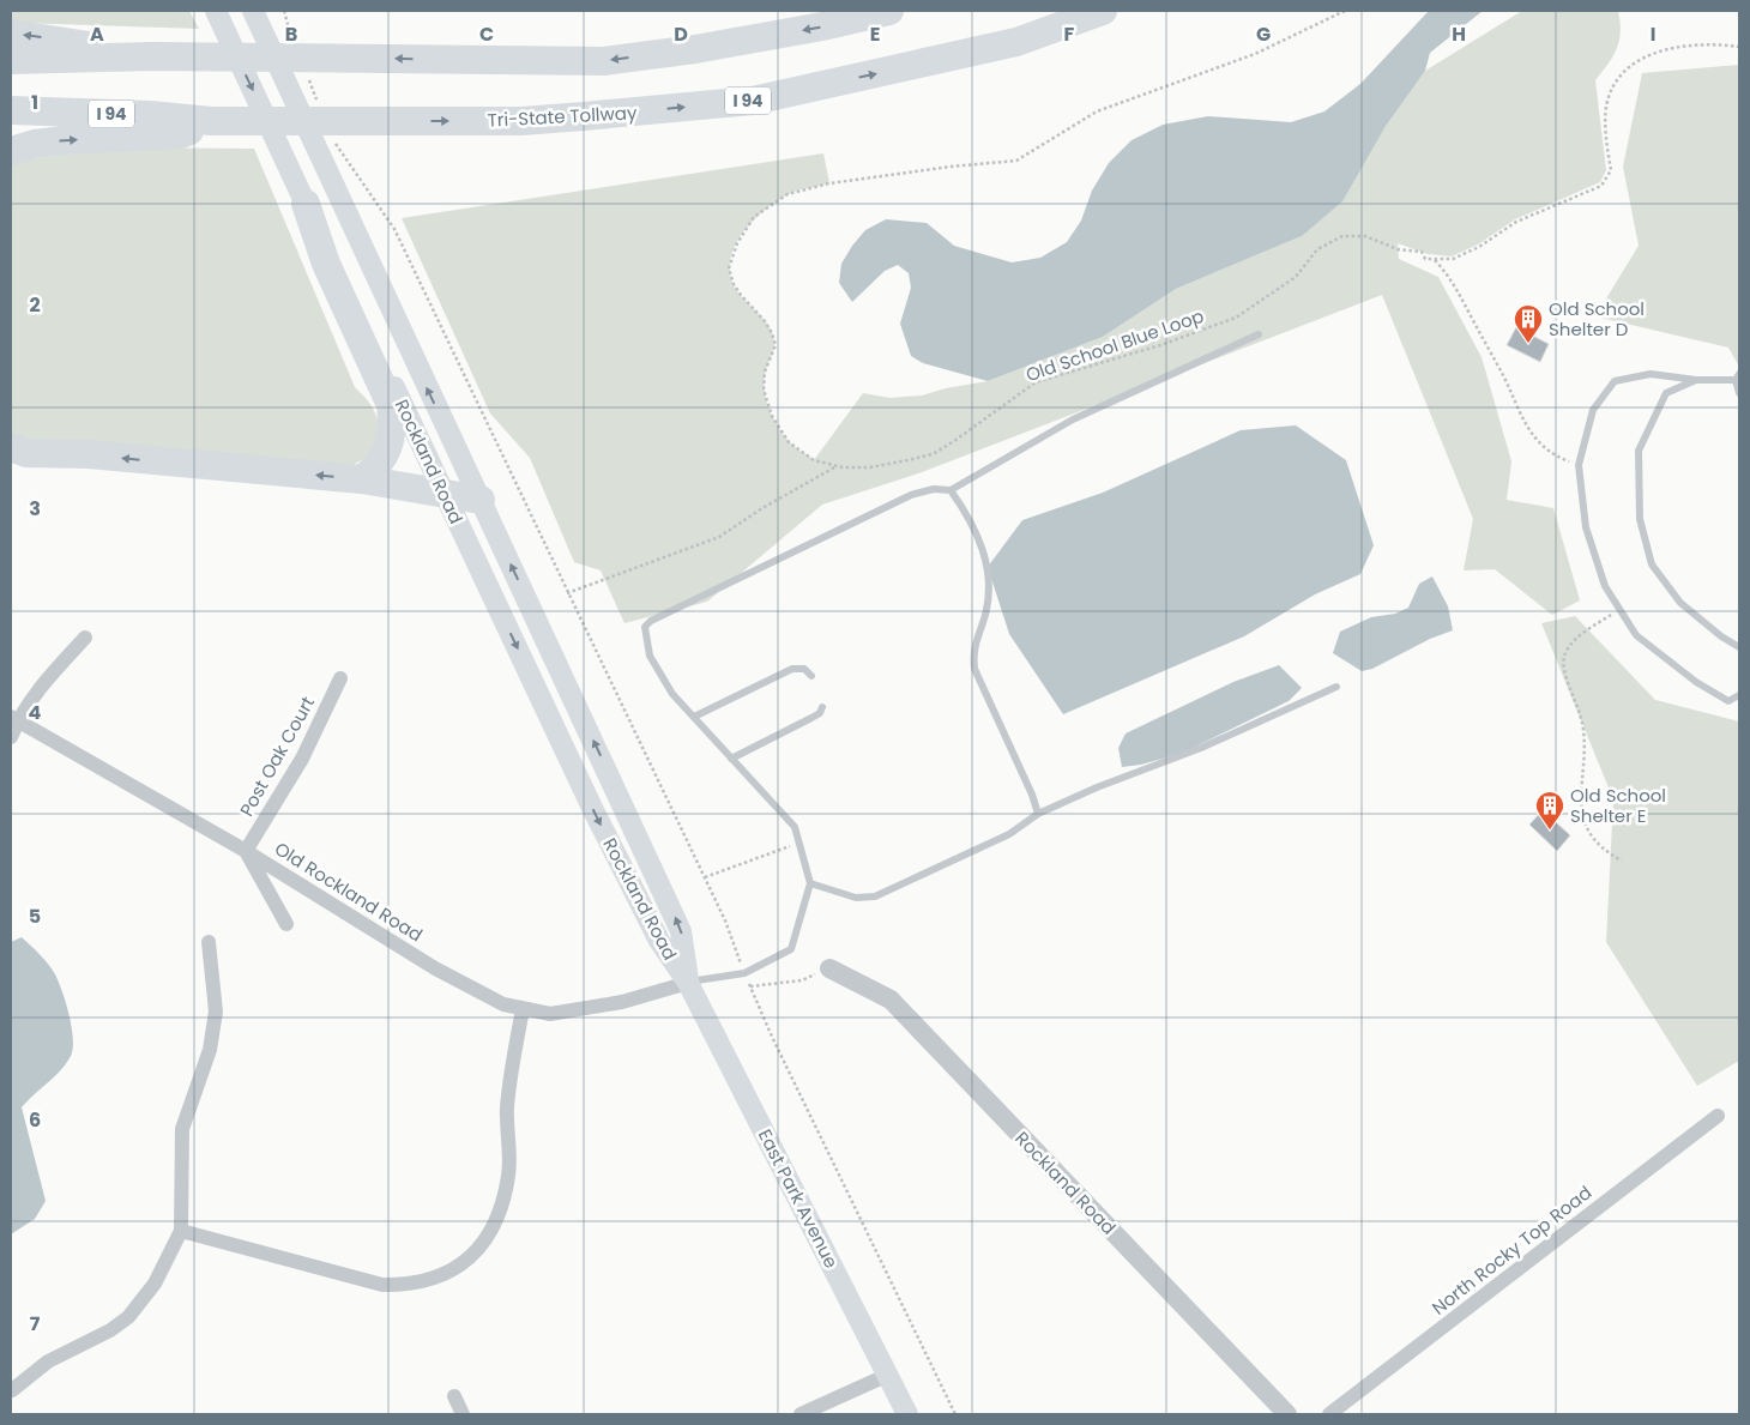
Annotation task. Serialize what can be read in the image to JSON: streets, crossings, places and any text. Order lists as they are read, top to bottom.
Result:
{
  "streets": {
    "highway": ["I 94", "Tri-State Tollway"],
    "main road": ["Rockland Road", "East Park Avenue"],
    "street": ["Post Oak Court", "Old Rockland Road", "North Rocky Top Road"],
    "path": ["Old School Blue Loop"]
  },
  "crossings": [
    ["Rockland Road", "Old Rockland Road"],
    ["Rockland Road", "East Park Avenue"],
    ["Post Oak Court", "Old Rockland Road"],
    ["Old Rockland Road", "East Park Avenue"]
  ],
  "places": {
    "building": ["Old School Shelter D", "Old School Shelter E"]
  },
  "grid": {
    "columns": [
      "A",
      "B",
      "C",
      "D",
      "E",
      "F",
      "G",
      "H",
      "I"
    ],
    "rows": [
      "1",
      "2",
      "3",
      "4",
      "5",
      "6",
      "7"
    ]
  }
}
